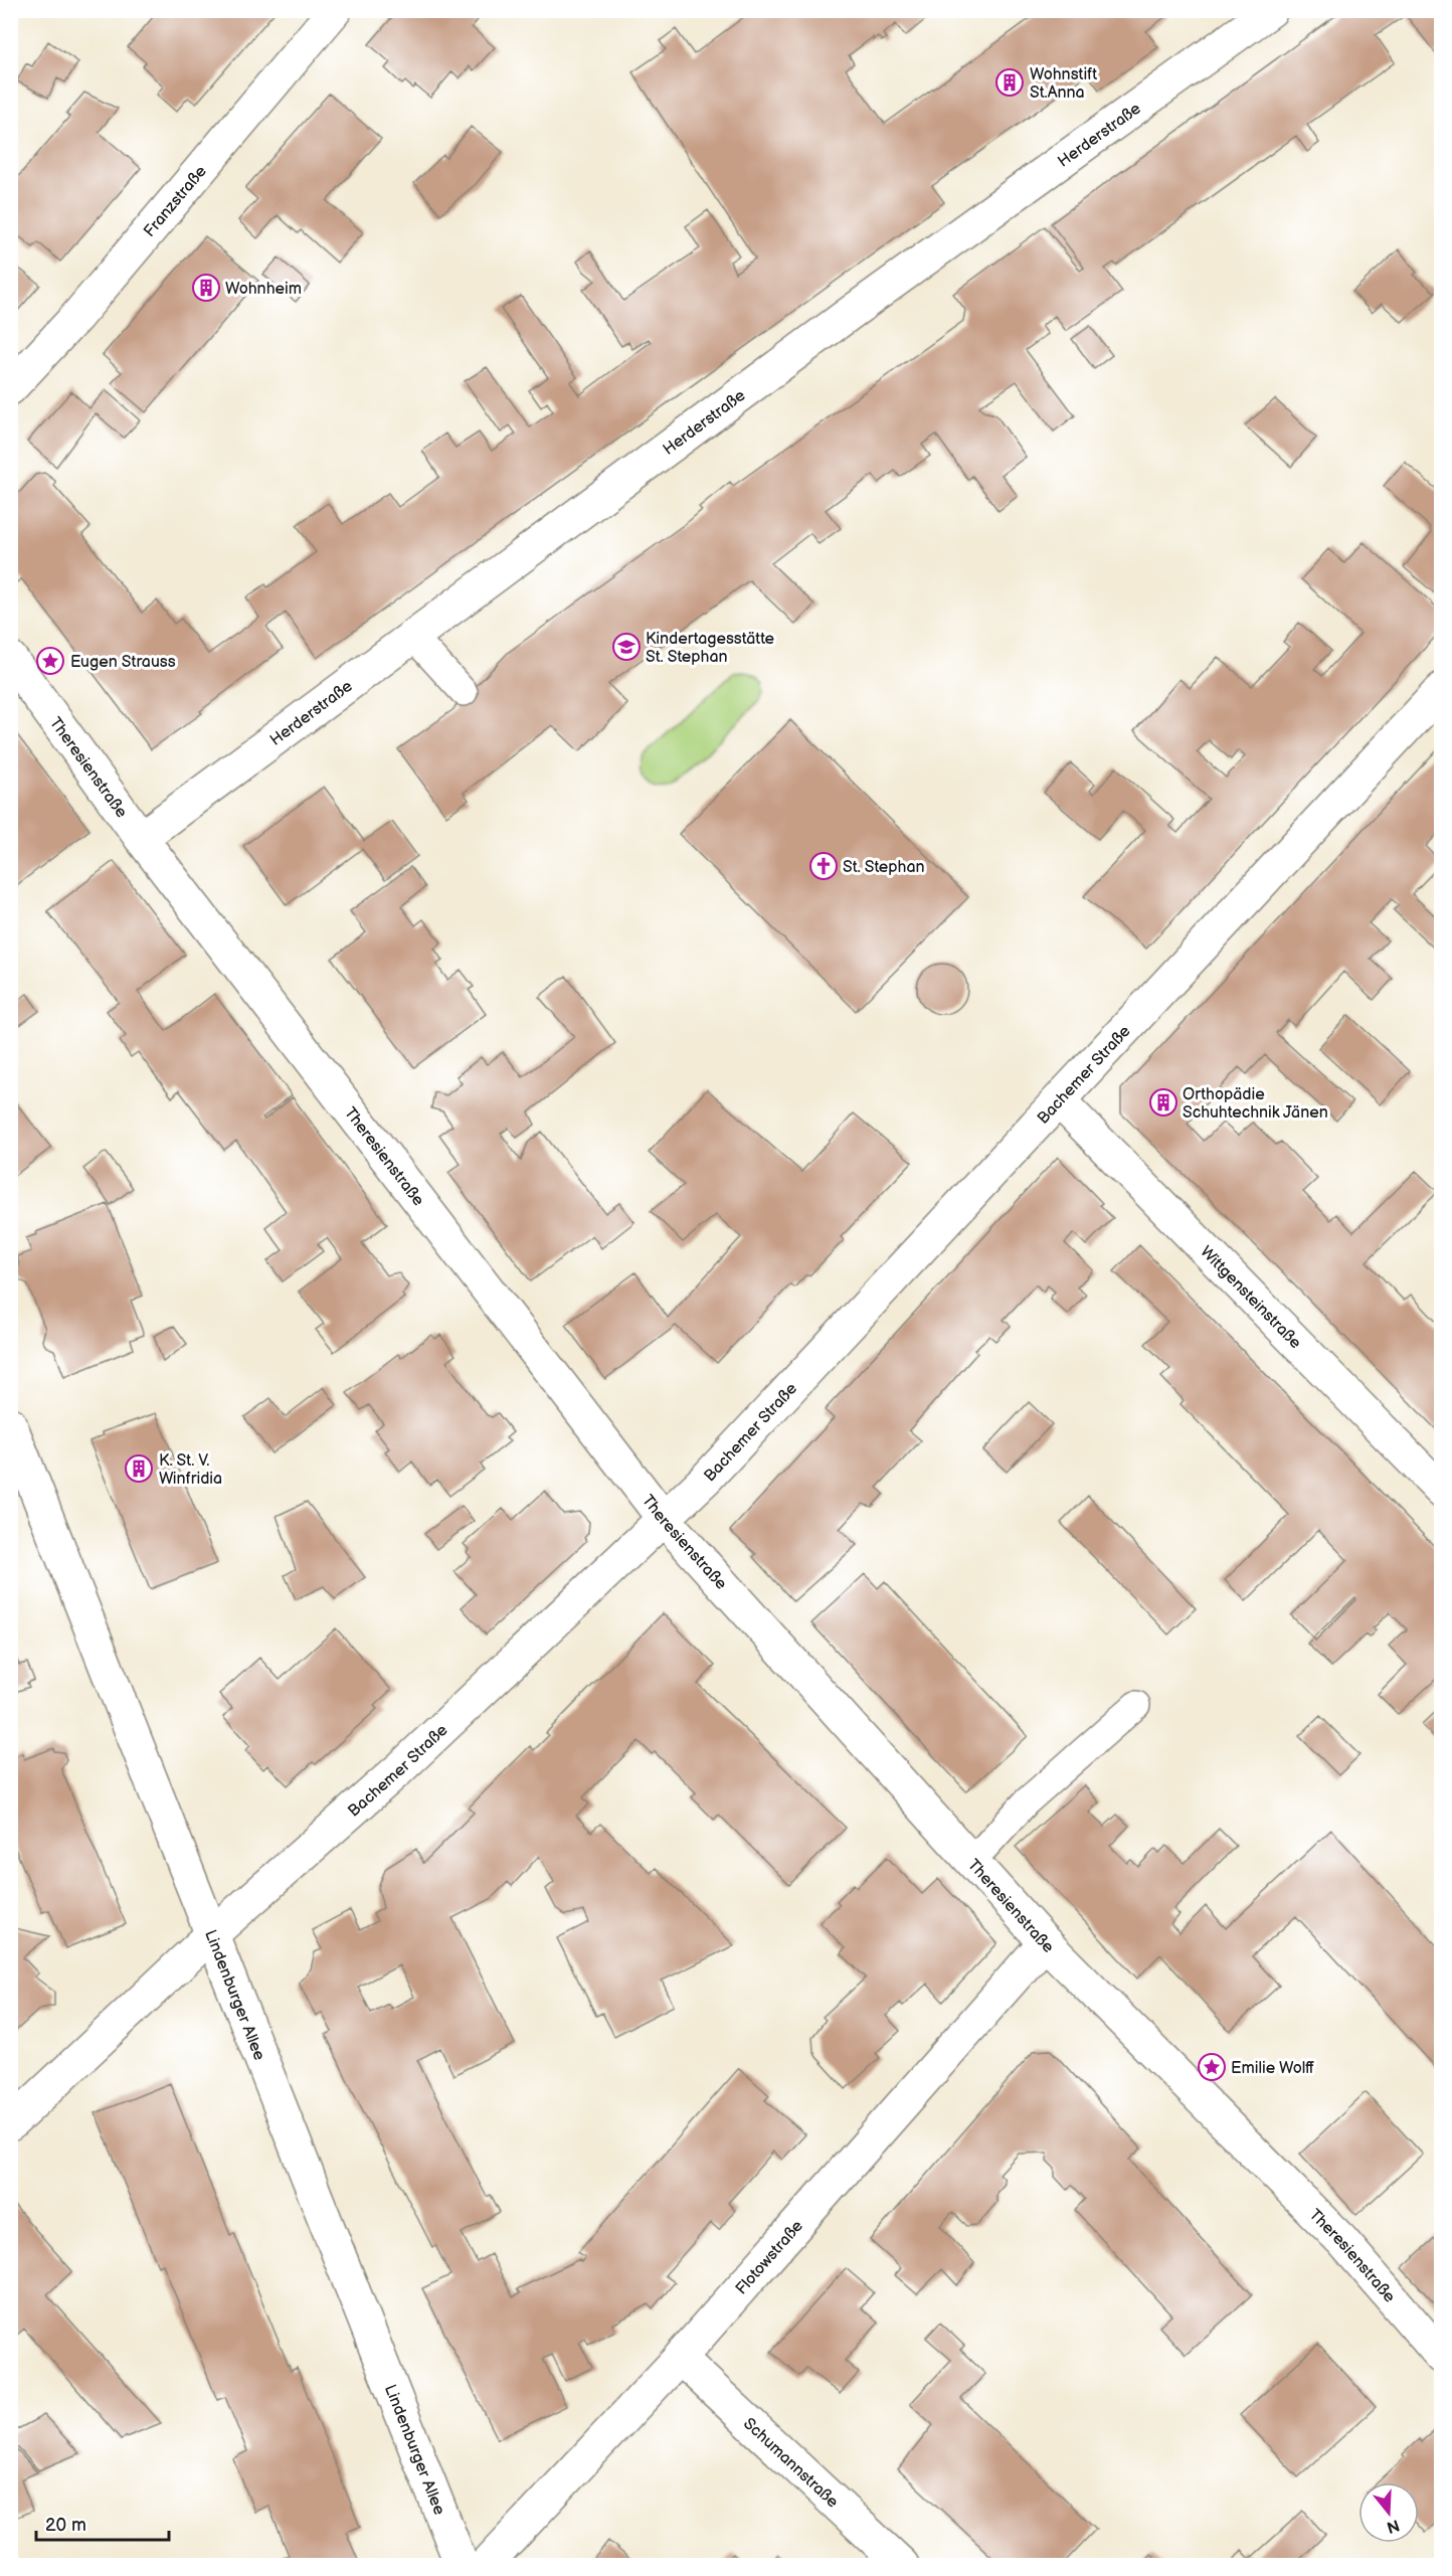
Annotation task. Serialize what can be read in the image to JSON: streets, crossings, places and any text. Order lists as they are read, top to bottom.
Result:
{
  "streets": {
    "street": [
      "Herderstraße",
      "Franzstraße",
      "Theresienstraße",
      "Bachemer Straße",
      "Wittgensteinstraße",
      "Lindenburger Allee",
      "Flotowstraße",
      "Schumannstraße"
    ]
  },
  "crossings": [
    ["Herderstraße", "Theresienstraße"],
    ["Theresienstraße", "Bachemer Straße"],
    ["Theresienstraße", "Flotowstraße"],
    ["Bachemer Straße", "Wittgensteinstraße"],
    ["Bachemer Straße", "Lindenburger Allee"],
    ["Flotowstraße", "Schumannstraße"]
  ],
  "places": {
    "building": [
      "Wohnstift St.Anna",
      "Wohnheim",
      "Orthopädie Schuhtechnik Jänen",
      "K. St. V. Winfridia"
    ],
    "school or university": ["Kindertagesstätte St. Stephan"],
    "place": ["Eugen Strauss", "Emilie Wolff"],
    "church": ["St. Stephan"]
  },
  "scale_bar": "20 m",
  "north": "bottom"
}
